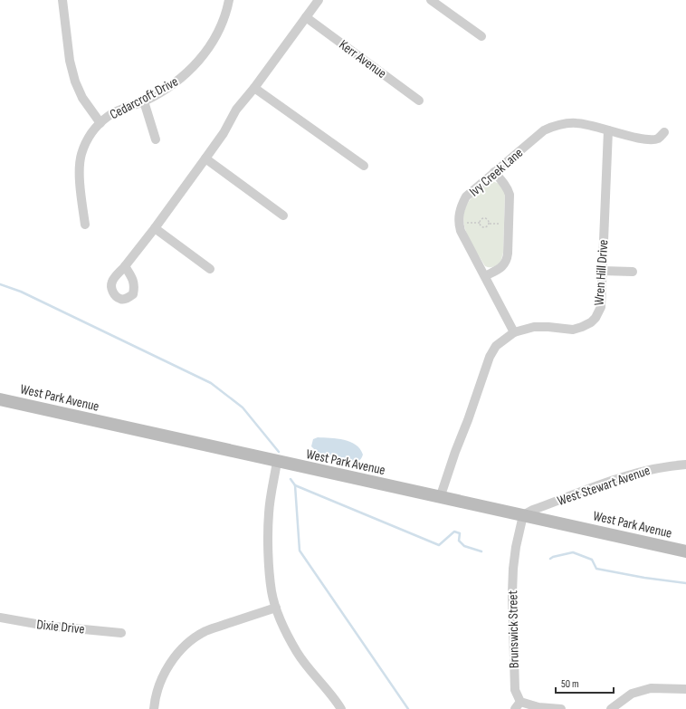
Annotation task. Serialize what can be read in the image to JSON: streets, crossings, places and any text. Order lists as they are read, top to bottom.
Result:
{
  "streets": {
    "main road": ["West Park Avenue"],
    "street": [
      "Kerr Avenue",
      "Cedarcroft Drive",
      "Ivy Creek Lane",
      "Wren Hill Drive",
      "West Stewart Avenue",
      "Dixie Drive",
      "Brunswick Street"
    ]
  },
  "crossings": [
    ["Ivy Creek Lane", "Wren Hill Drive"],
    ["Wren Hill Drive", "West Park Avenue"],
    ["West Park Avenue", "West Stewart Avenue"],
    ["West Park Avenue", "Brunswick Street"],
    ["West Stewart Avenue", "Brunswick Street"]
  ],
  "scale_bar": "50 m"
}
